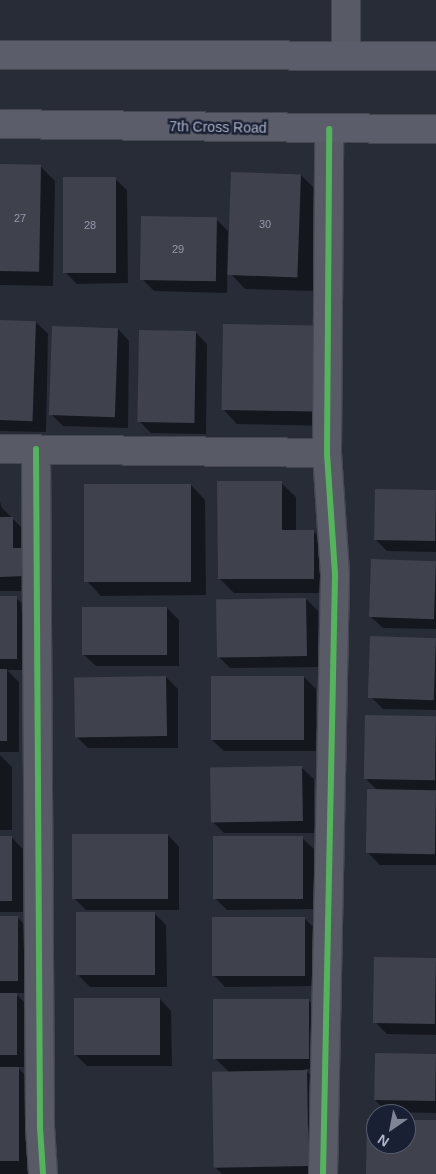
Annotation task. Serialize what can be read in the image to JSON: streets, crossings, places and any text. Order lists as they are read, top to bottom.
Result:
{
  "streets": {
    "street": ["7th Cross Road"]
  },
  "house_numbers": [
    "27",
    "30",
    "28",
    "29"
  ],
  "north": "bottom left"
}
